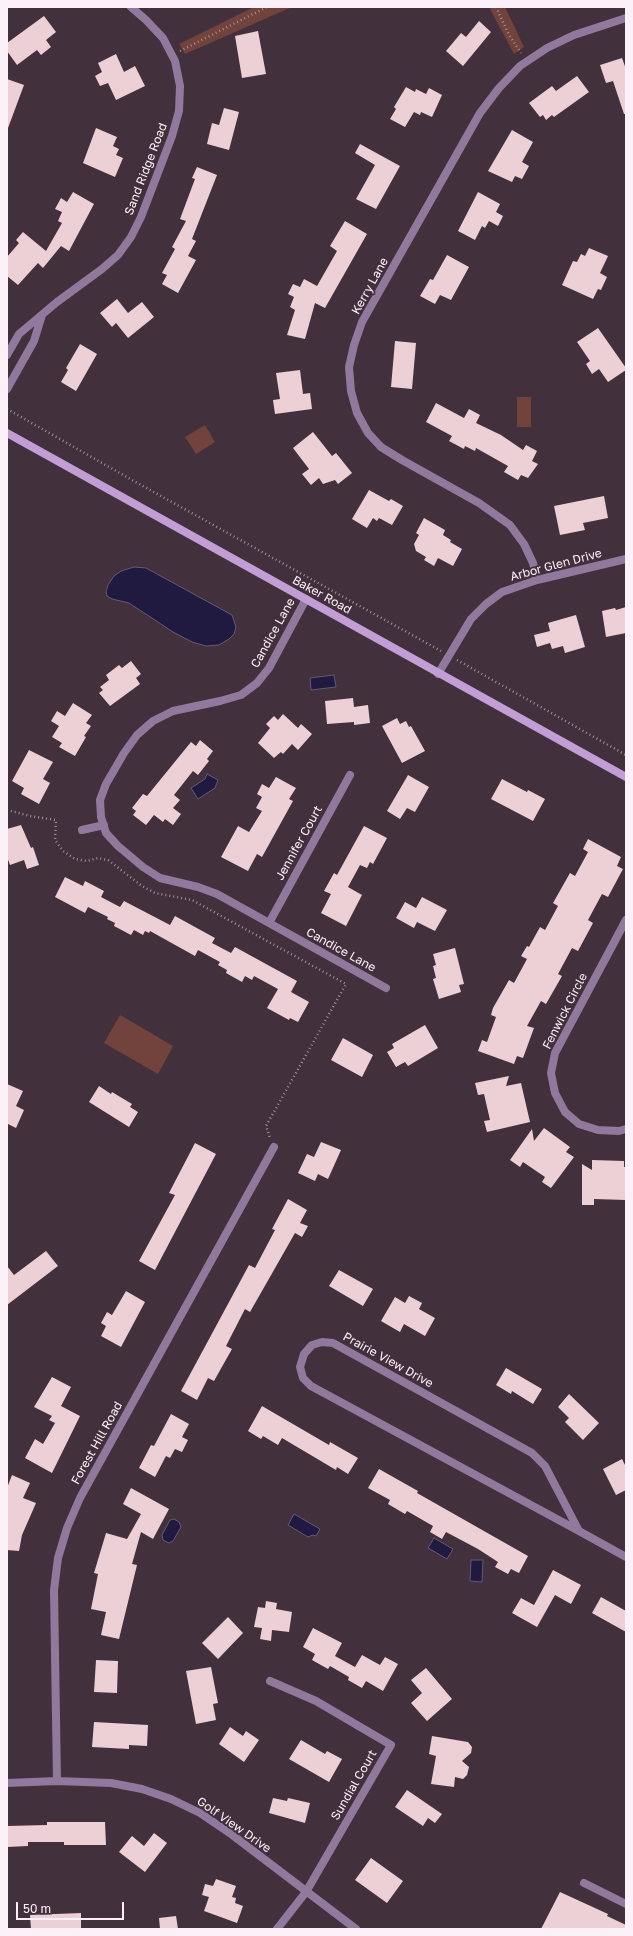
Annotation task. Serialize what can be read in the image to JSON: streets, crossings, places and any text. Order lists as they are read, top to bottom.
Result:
{
  "streets": {
    "main road": ["Baker Road"],
    "street": [
      "Sand Ridge Road",
      "Kerry Lane",
      "Arbor Glen Drive",
      "Candice Lane",
      "Jennifer Court",
      "Fenwick Circle",
      "Prairie View Drive",
      "Forest Hill Road",
      "Sundial Court",
      "Golf View Drive"
    ]
  },
  "crossings": [
    ["Kerry Lane", "Arbor Glen Drive"],
    ["Arbor Glen Drive", "Baker Road"],
    ["Baker Road", "Candice Lane"],
    ["Candice Lane", "Jennifer Court"],
    ["Forest Hill Road", "Golf View Drive"],
    ["Sundial Court", "Golf View Drive"]
  ],
  "scale_bar": "50 m"
}
